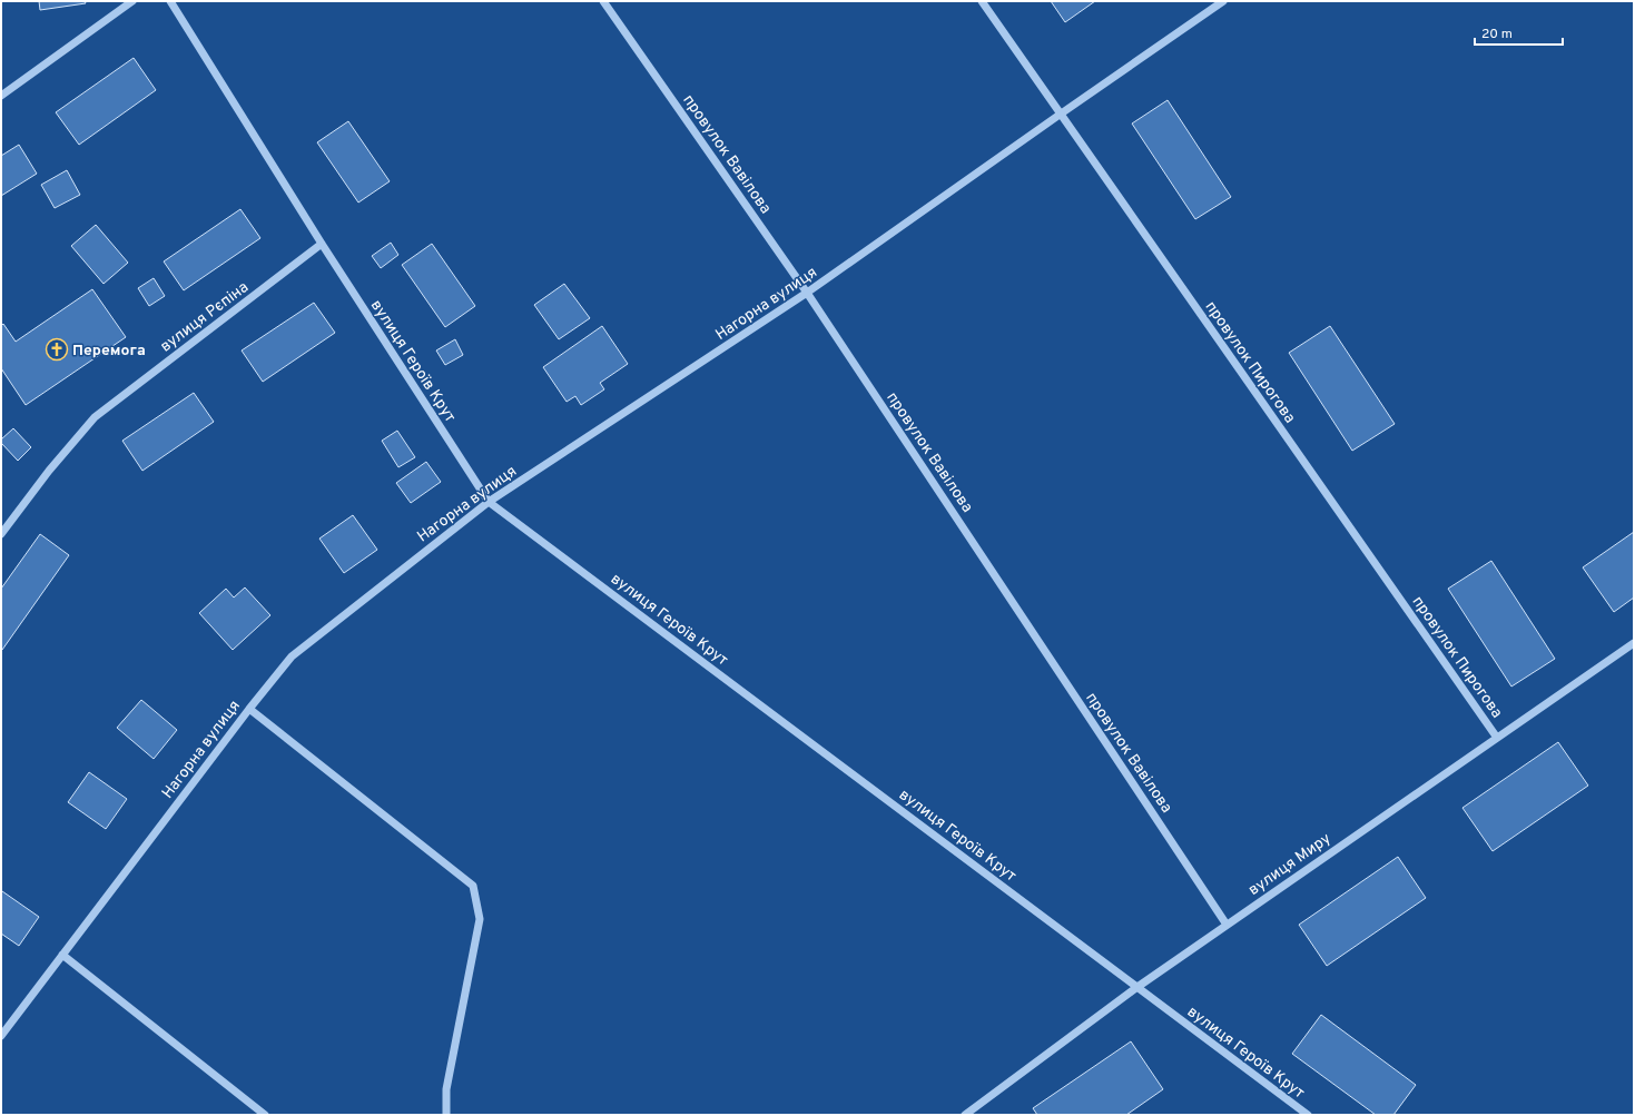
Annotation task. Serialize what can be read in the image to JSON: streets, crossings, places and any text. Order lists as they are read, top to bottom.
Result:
{
  "streets": {
    "street": [
      "провулок Вавілова",
      "Нагорна вулиця",
      "вулиця Рєпіна",
      "вулиця Героїв Крут",
      "провулок Пирогова",
      "вулиця Миру"
    ]
  },
  "crossings": [
    ["провулок Вавілова", "Нагорна вулиця"],
    ["провулок Вавілова", "вулиця Миру"],
    ["Нагорна вулиця", "вулиця Героїв Крут"],
    ["Нагорна вулиця", "провулок Пирогова"],
    ["вулиця Рєпіна", "вулиця Героїв Крут"],
    ["вулиця Героїв Крут", "вулиця Миру"],
    ["провулок Пирогова", "вулиця Миру"]
  ],
  "places": {
    "church": ["Перемога"]
  },
  "scale_bar": "20 m"
}
